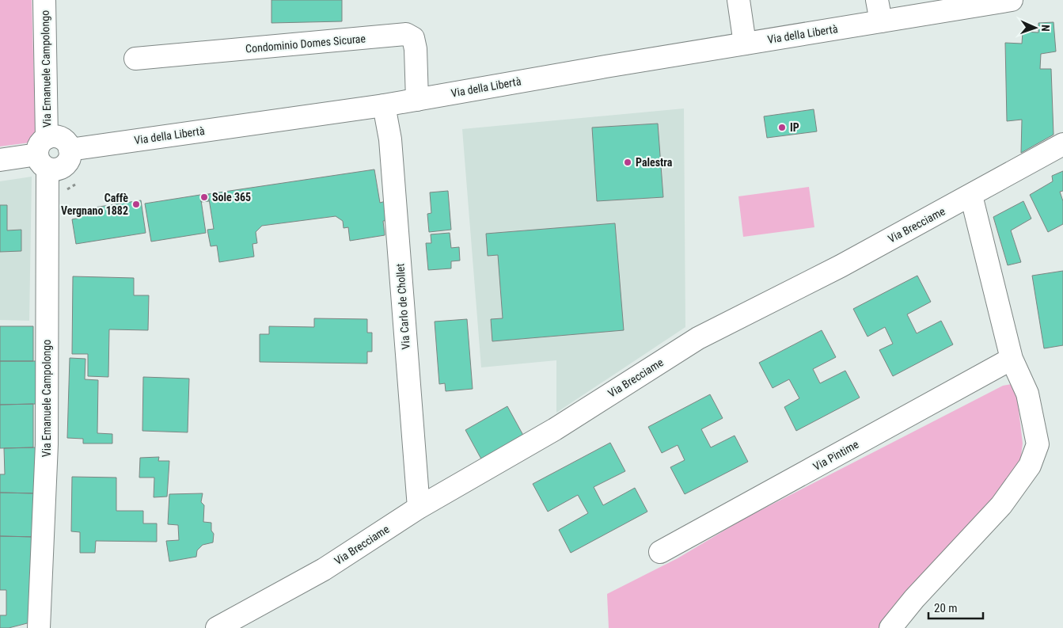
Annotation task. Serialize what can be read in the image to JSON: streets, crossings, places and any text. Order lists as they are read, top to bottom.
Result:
{
  "streets": {
    "street": [
      "Via della Libertà",
      "Condominio Domes Sicurae",
      "Via Emanuele Campolongo",
      "Via Brecciame",
      "Via Carlo de Chollet",
      "Via Pintime"
    ]
  },
  "crossings": [
    ["Via della Libertà", "Condominio Domes Sicurae"],
    ["Via della Libertà", "Via Emanuele Campolongo"],
    ["Via della Libertà", "Via Carlo de Chollet"],
    ["Via Brecciame", "Via Carlo de Chollet"]
  ],
  "places": [
    "IP",
    "Palestra",
    "Sole 365",
    "Caffè Vergnano 1882"
  ],
  "scale_bar": "20 m",
  "north": "right"
}
